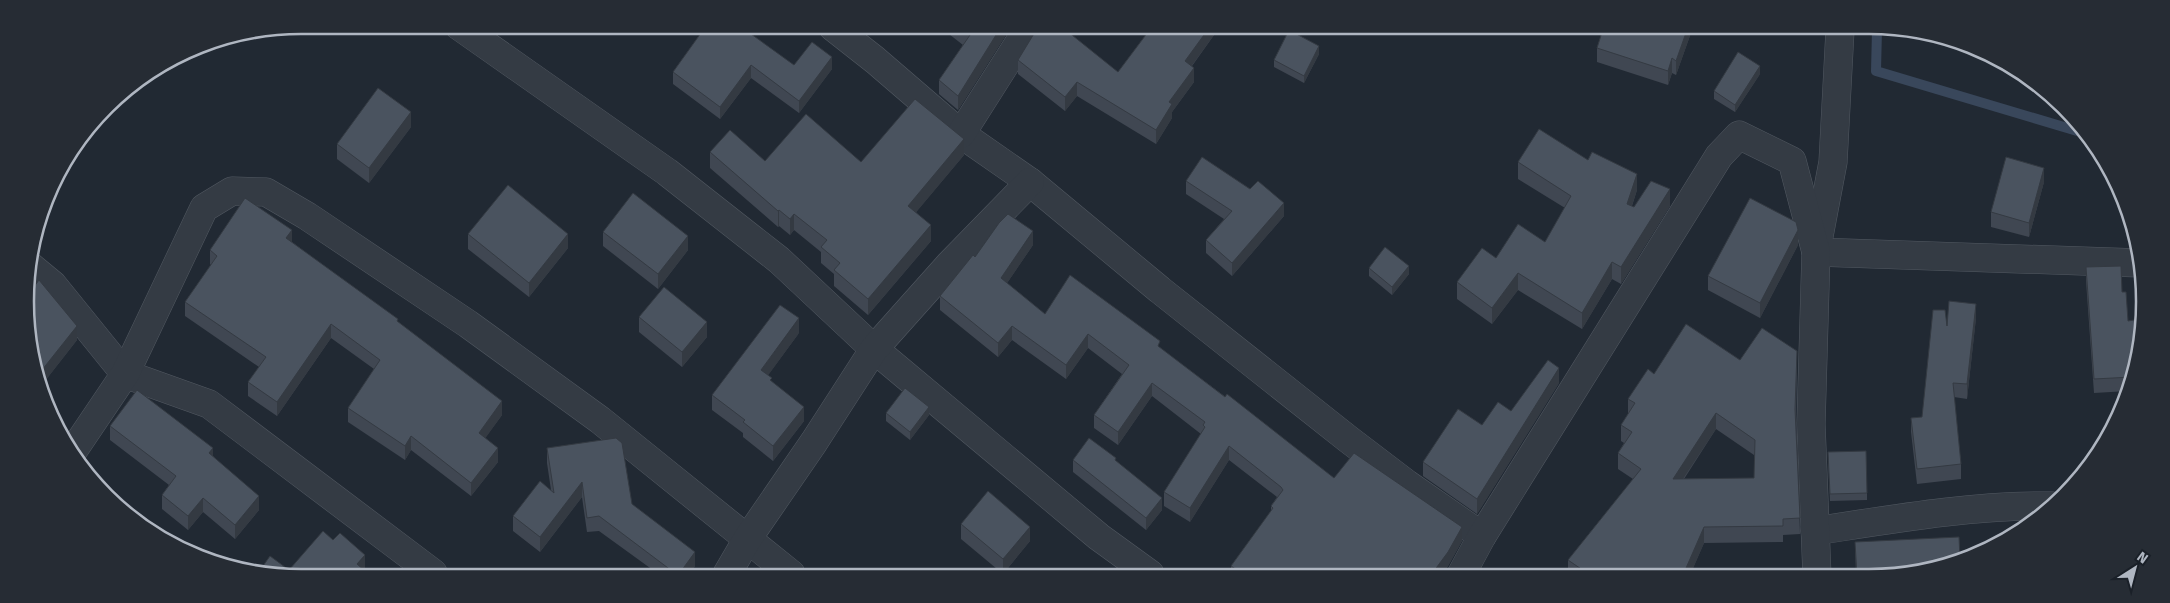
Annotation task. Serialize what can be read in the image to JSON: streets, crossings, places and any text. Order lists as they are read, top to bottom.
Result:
{
  "north": "top right"
}
